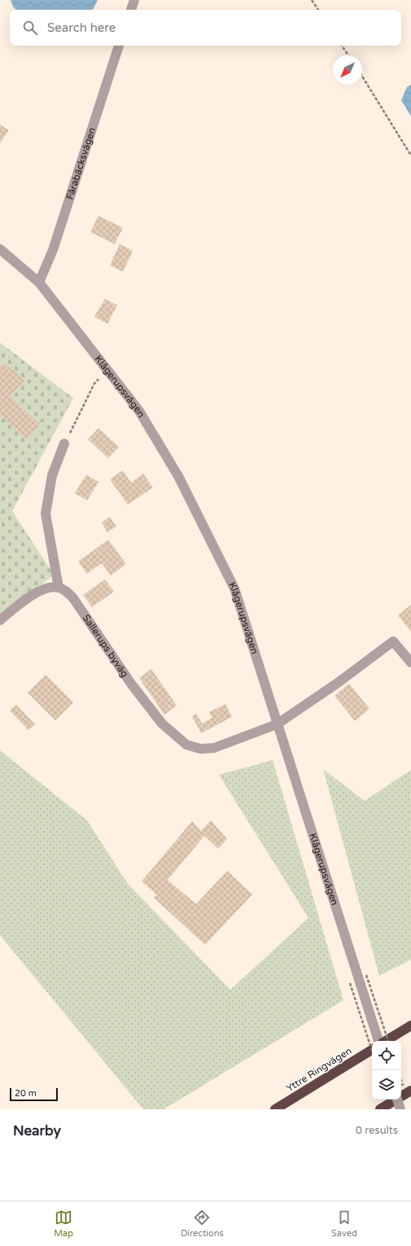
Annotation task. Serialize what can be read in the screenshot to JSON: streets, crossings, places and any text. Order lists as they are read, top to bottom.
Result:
{
  "streets": {
    "highway": ["Yttre Ringvägen"],
    "street": ["Fårabäcksvägen", "Klågerupsvägen", "Sallerups byväg"]
  },
  "crossings": [
    ["Fårabäcksvägen", "Klågerupsvägen"],
    ["Klågerupsvägen", "Sallerups byväg"]
  ],
  "scale_bar": "20 m",
  "north": "bottom left",
  "page": {
    "search": "Search here",
    "scale": "20 m",
    "heading": ["Nearby", "0 results"],
    "nav": ["Map", "Directions", "Saved"]
  }
}
